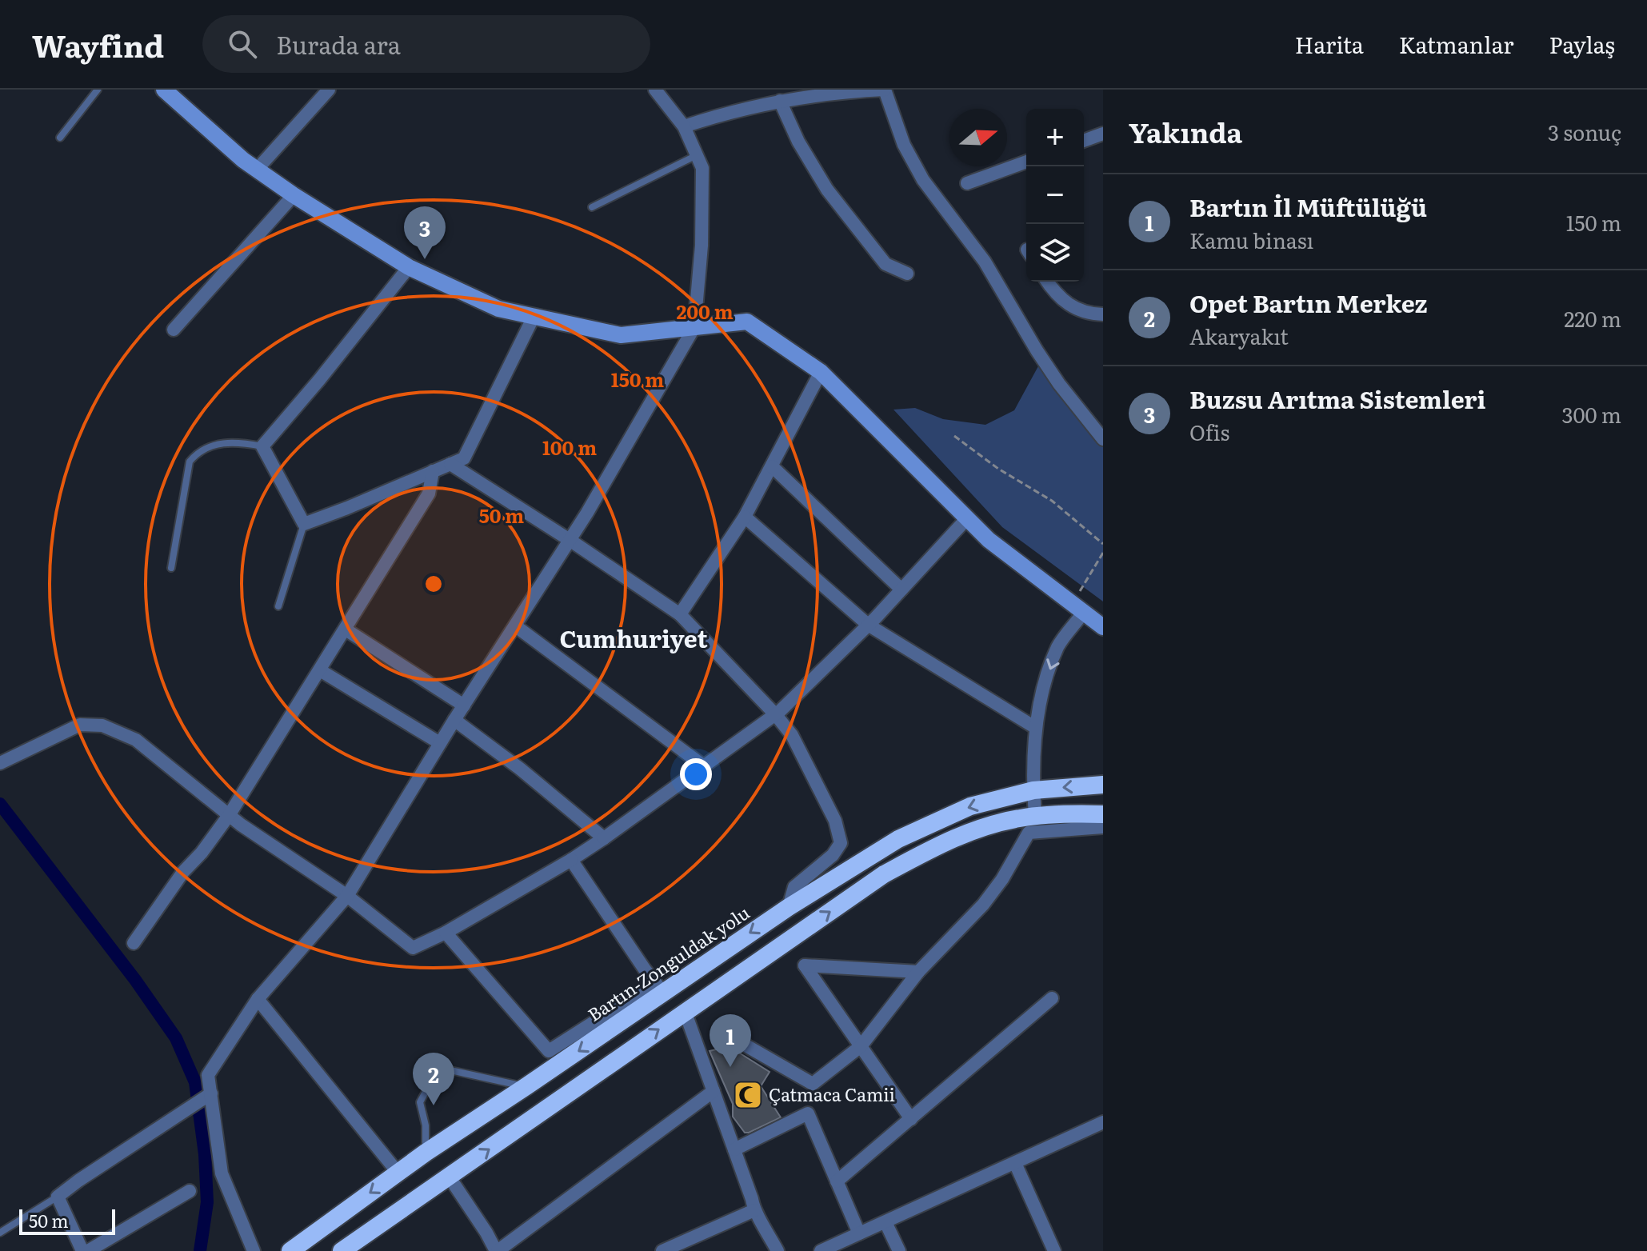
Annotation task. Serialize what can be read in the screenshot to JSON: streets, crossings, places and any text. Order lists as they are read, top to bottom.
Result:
{
  "streets": {
    "highway": ["Bartın-Zonguldak yolu"]
  },
  "districts": ["Cumhuriyet"],
  "places": {
    "mosque": ["Çatmaca Camii"]
  },
  "scale_bar": "50 m",
  "north": "right",
  "page": {
    "header": "Wayfind",
    "search": "Burada ara",
    "nav": ["Harita", "Katmanlar", "Paylaş"],
    "heading": ["Yakında", "3 sonuç"],
    "map_buttons": ["+", "−"],
    "list": [
      {
        "mark": "1",
        "name": "Bartın İl Müftülüğü",
        "note": "Kamu binası",
        "value": "150 m"
      },
      {
        "mark": "2",
        "name": "Opet Bartın Merkez",
        "note": "Akaryakıt",
        "value": "220 m"
      },
      {
        "mark": "3",
        "name": "Buzsu Arıtma Sistemleri",
        "note": "Ofis",
        "value": "300 m"
      }
    ],
    "pins": ["3", "1", "2"],
    "scale": "50 m"
  },
  "rings": [
    "200 m",
    "150 m",
    "100 m",
    "50 m"
  ]
}
